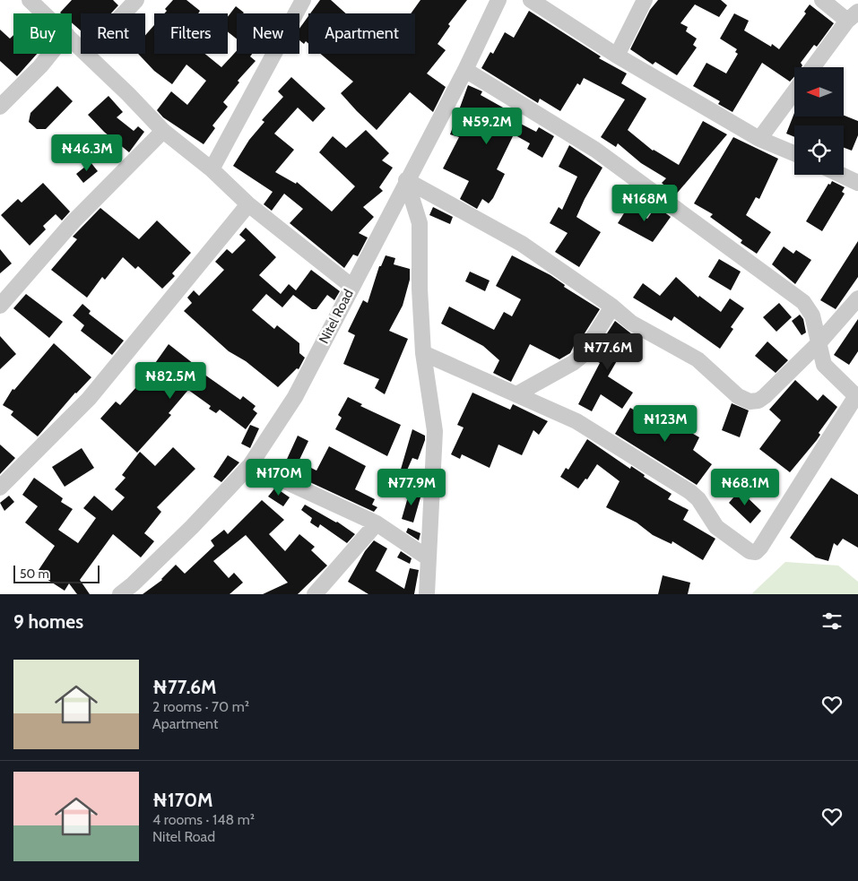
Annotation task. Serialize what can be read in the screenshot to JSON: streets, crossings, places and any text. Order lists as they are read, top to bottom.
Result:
{
  "streets": {
    "street": ["Nitel Road"]
  },
  "scale_bar": "50 m",
  "north": "left",
  "page": {
    "chip": [
      "Buy",
      "Rent",
      "Filters",
      "New",
      "Apartment"
    ],
    "price": [
      "₦59.2M",
      "₦46.3M",
      "₦168M",
      "₦77.6M",
      "₦82.5M",
      "₦123M",
      "₦170M",
      "₦77.9M",
      "₦68.1M"
    ],
    "scale": "50 m",
    "heading": "9 homes",
    "list": [
      {
        "name": "₦77.6M",
        "note": "2 rooms · 70 m² · Apartment"
      },
      {
        "name": "₦170M",
        "note": "4 rooms · 148 m² · Nitel Road"
      }
    ]
  }
}
